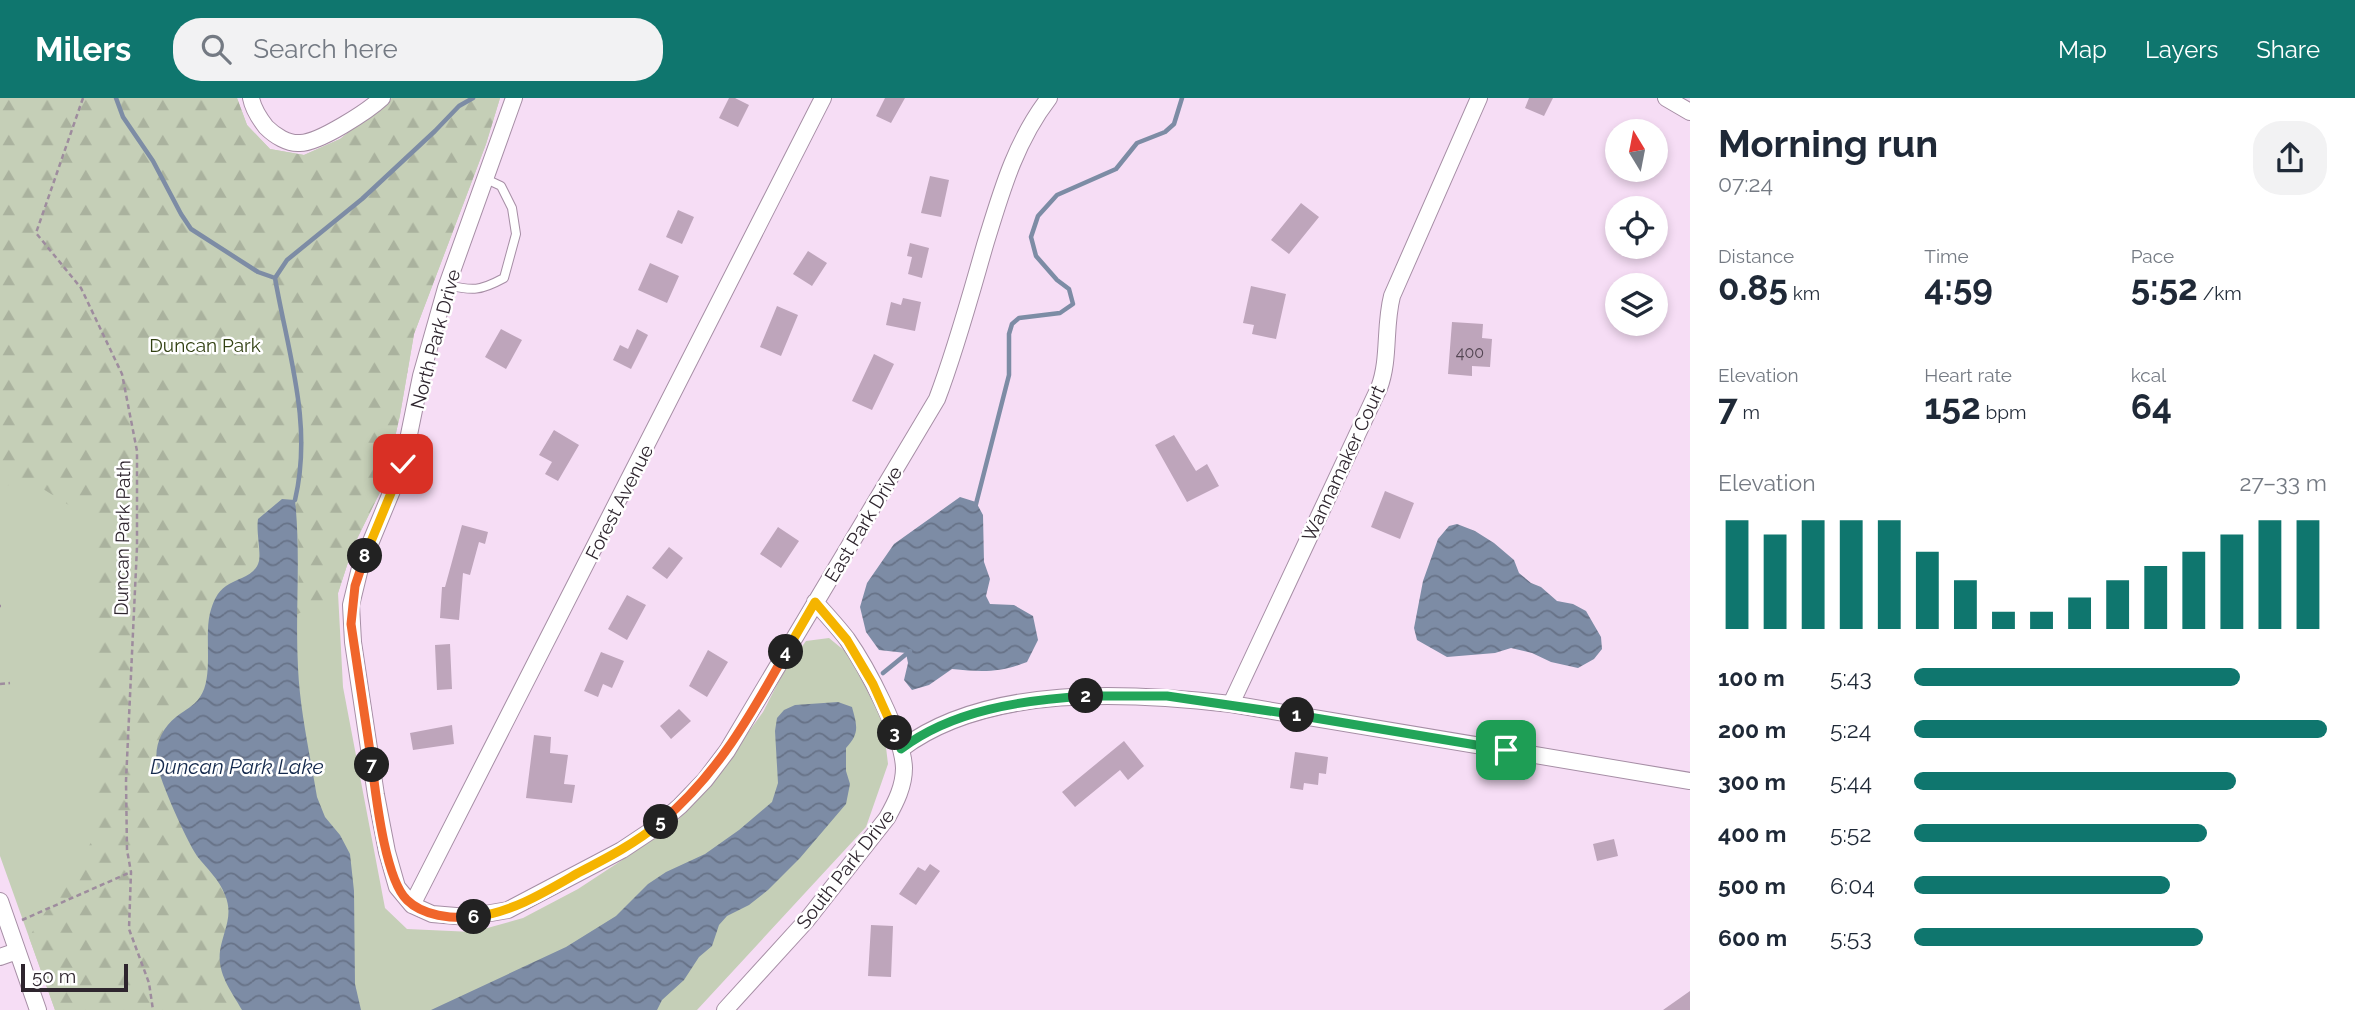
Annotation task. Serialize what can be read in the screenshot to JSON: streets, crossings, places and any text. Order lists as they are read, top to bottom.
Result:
{
  "streets": {
    "street": [
      "North Park Drive",
      "Wannamaker Court",
      "Forest Avenue",
      "East Park Drive",
      "South Park Drive"
    ],
    "path": ["Duncan Park Path"]
  },
  "crossings": [
    ["North Park Drive", "Forest Avenue"],
    ["North Park Drive", "East Park Drive"],
    ["Forest Avenue", "East Park Drive"],
    ["East Park Drive", "South Park Drive"]
  ],
  "water": ["Duncan Park Lake"],
  "parks": ["Duncan Park"],
  "house_numbers": ["400"],
  "scale_bar": "50 m",
  "north": "top",
  "page": {
    "header": "Milers",
    "search": "Search here",
    "nav": ["Map", "Layers", "Share"],
    "heading": ["Morning run", "07:24"],
    "stats": [
      ["Distance", "0.85 km"],
      ["Time", "4:59"],
      ["Pace", "5:52 /km"],
      ["Elevation", "7 m"],
      ["Heart rate", "152 bpm"],
      ["kcal", "64"]
    ],
    "chart": ["Elevation", "27–33 m"],
    "pins": [
      "8",
      "4",
      "2",
      "1",
      "3",
      "7",
      "5",
      "6"
    ],
    "list": [
      {
        "name": "100 m",
        "note": "5:43"
      },
      {
        "name": "200 m",
        "note": "5:24"
      },
      {
        "name": "300 m",
        "note": "5:44"
      },
      {
        "name": "400 m",
        "note": "5:52"
      },
      {
        "name": "500 m",
        "note": "6:04"
      },
      {
        "name": "600 m",
        "note": "5:53"
      }
    ],
    "scale": "50 m"
  }
}
